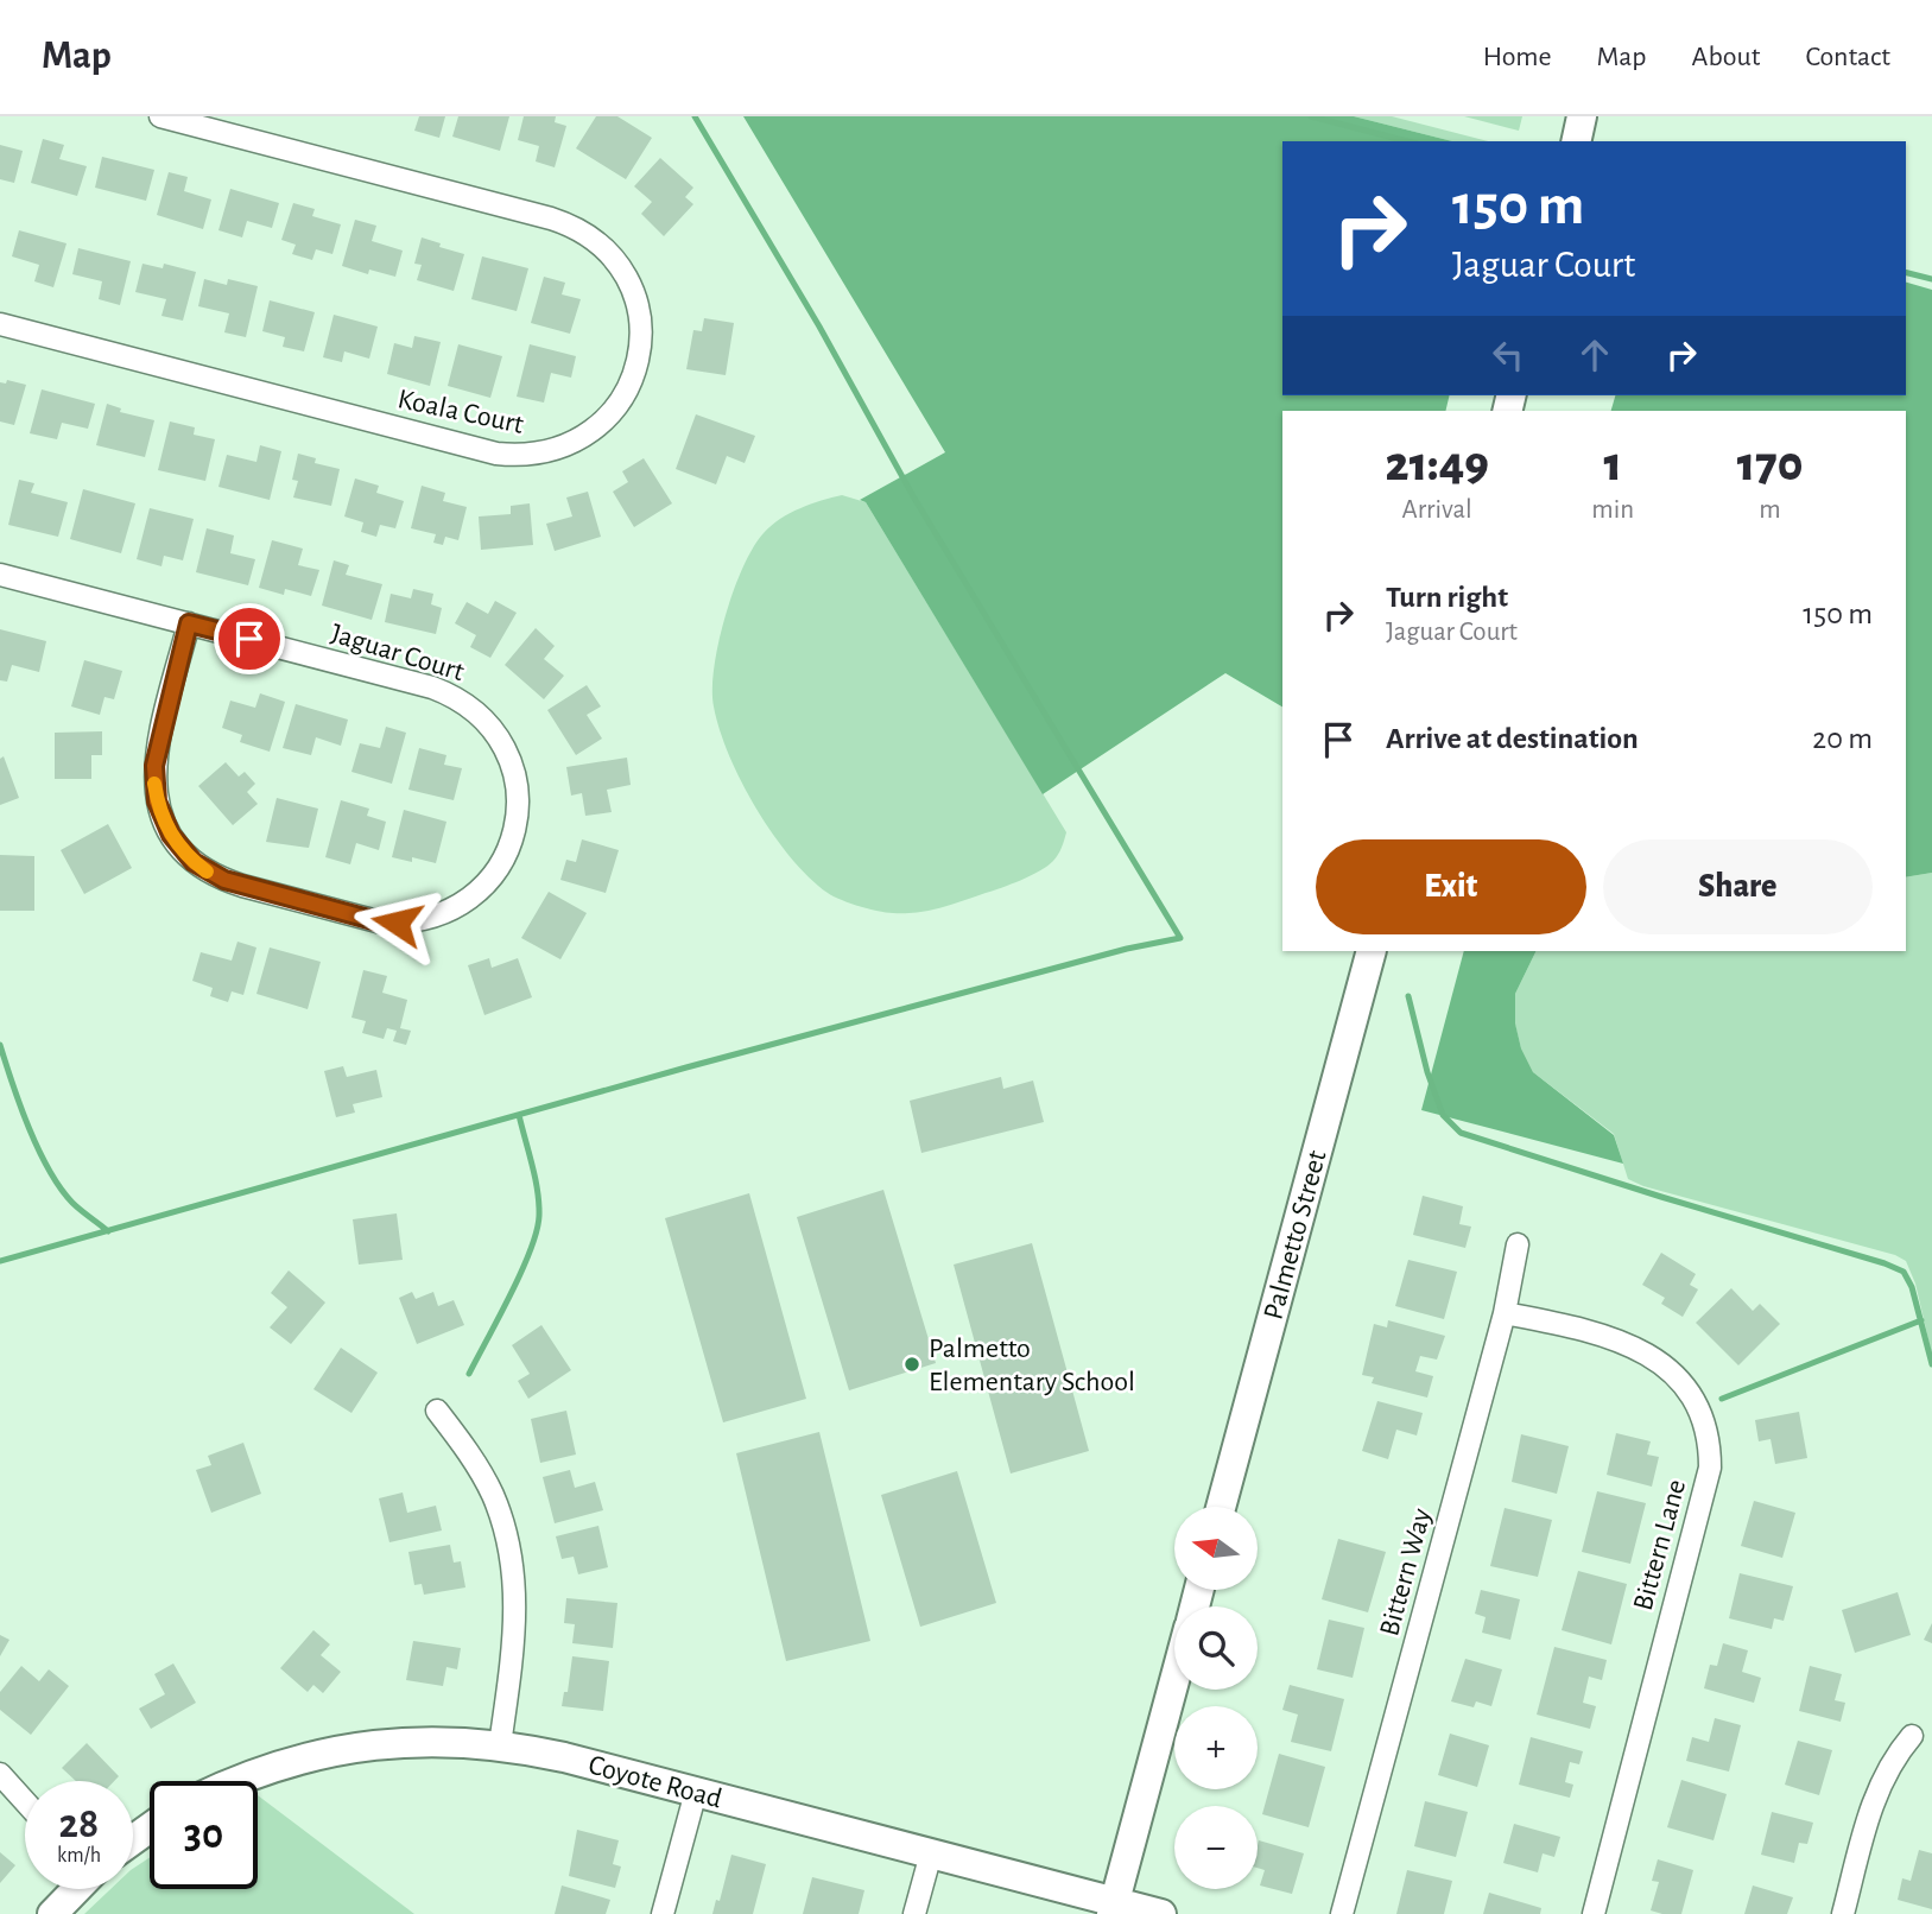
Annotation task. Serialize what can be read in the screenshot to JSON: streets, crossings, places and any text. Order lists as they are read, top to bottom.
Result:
{
  "streets": {
    "street": [
      "Koala Court",
      "Jaguar Court",
      "Palmetto Street",
      "Bittern Lane",
      "Bittern Way",
      "Coyote Road"
    ]
  },
  "crossings": [
    ["Bittern Lane", "Bittern Way"]
  ],
  "places": ["Palmetto Elementary School"],
  "north": "left",
  "page": {
    "header": "Map",
    "nav": [
      "Home",
      "Map",
      "About",
      "Contact"
    ],
    "turn": ["150 m", "Jaguar Court"],
    "eta": [
      "21:49",
      "Arrival",
      "1",
      "min",
      "170",
      "m"
    ],
    "list": [
      {
        "name": "Turn right",
        "note": "Jaguar Court",
        "value": "150 m"
      },
      {
        "name": "Arrive at destination",
        "value": "20 m"
      }
    ],
    "buttons": ["Exit", "Share"],
    "map_buttons": ["+", "−"],
    "speed": "28 km/h",
    "limit": "30"
  }
}
